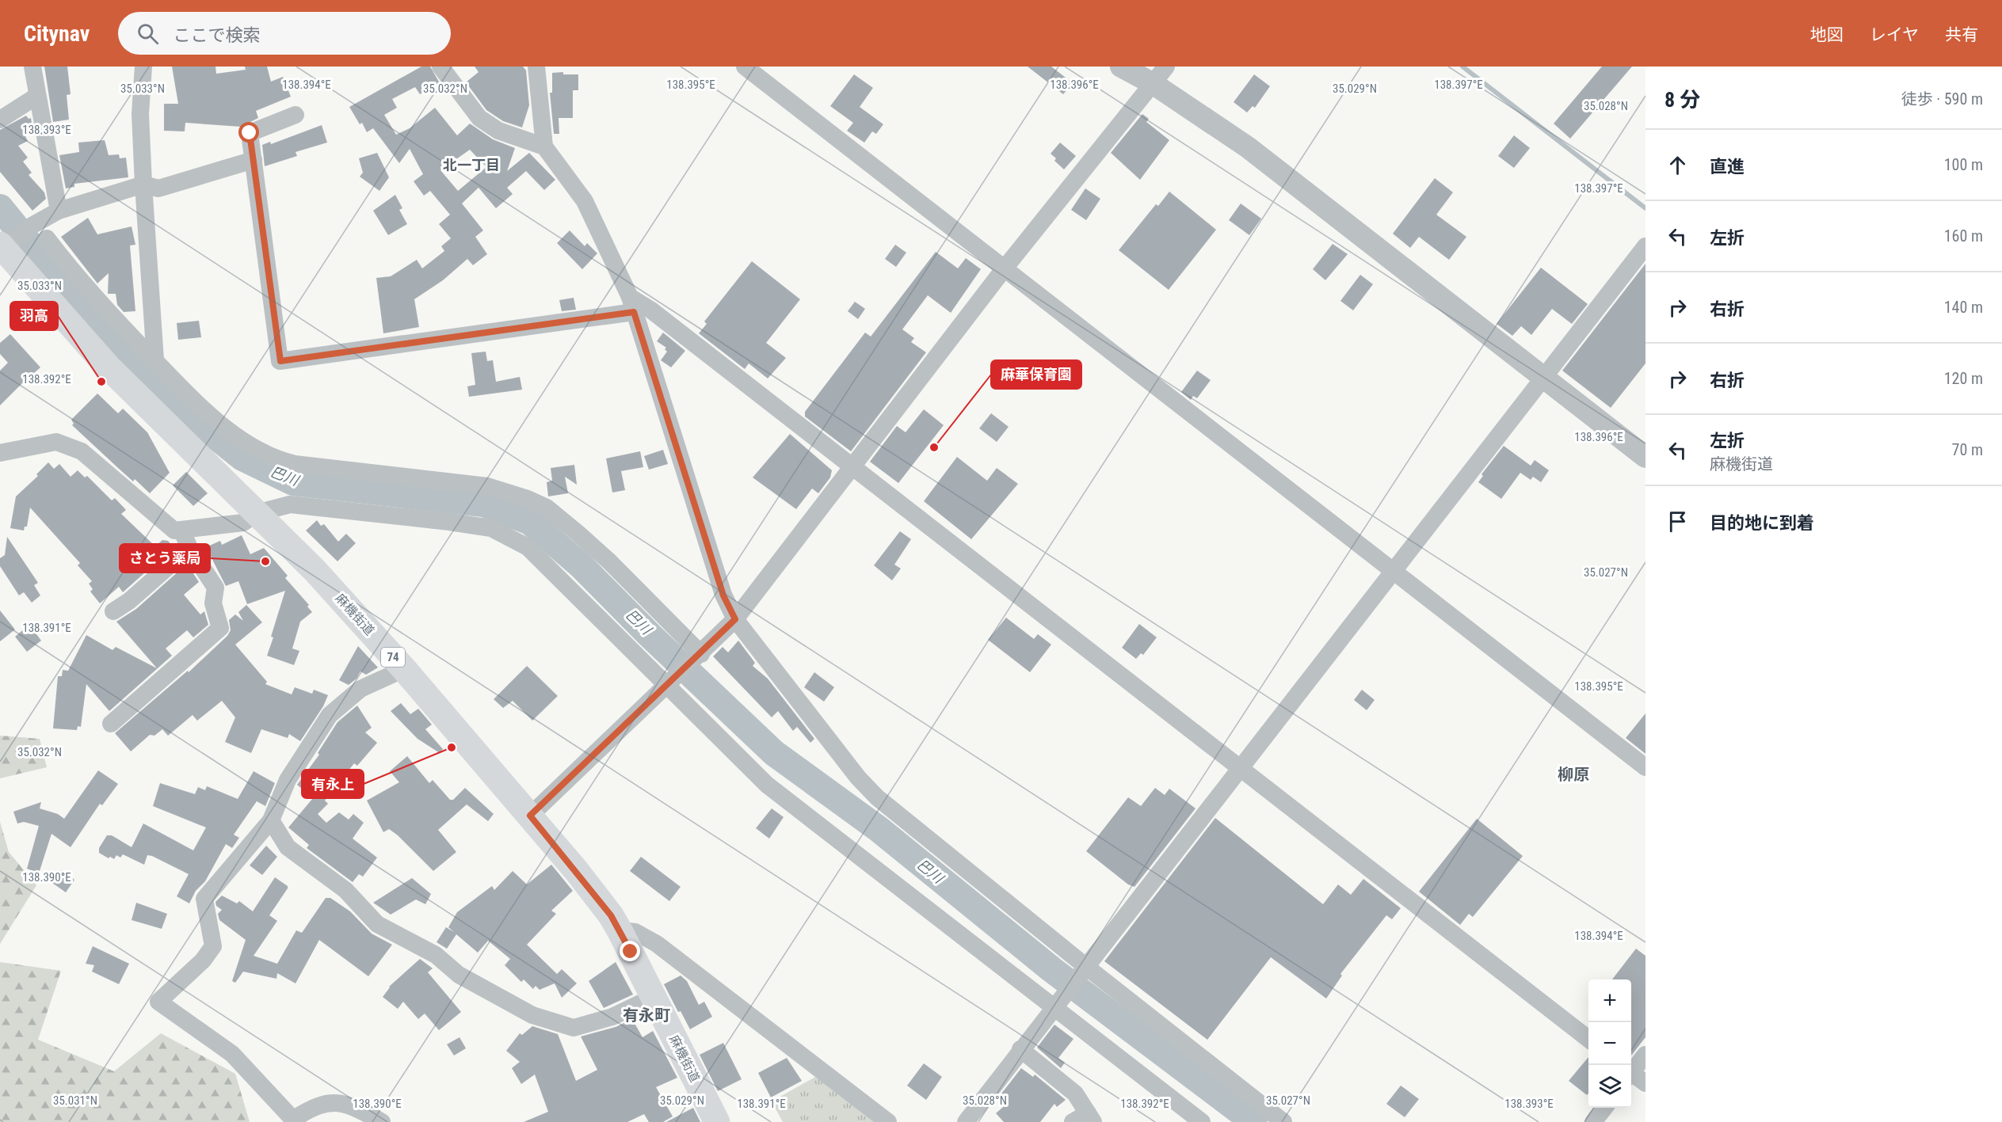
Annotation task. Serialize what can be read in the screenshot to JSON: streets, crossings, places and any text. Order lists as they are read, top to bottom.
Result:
{
  "streets": {
    "main road": ["麻機街道", "74"]
  },
  "districts": ["北一丁目", "柳原", "有永町"],
  "water": ["巴川"],
  "places": [
    "羽高",
    "麻華保育園",
    "さとう薬局",
    "有永上"
  ],
  "page": {
    "header": "Citynav",
    "search": "ここで検索",
    "nav": ["地図", "レイヤ", "共有"],
    "heading": ["8 分", "徒歩 · 590 m"],
    "list": [
      ["直進", "100 m"],
      ["左折", "160 m"],
      ["右折", "140 m"],
      ["右折", "120 m"],
      ["左折", "麻機街道", "70 m"],
      "目的地に到着"
    ],
    "map_buttons": ["+", "−"]
  },
  "coordinates": [
    "138.394°E",
    "138.395°E",
    "138.396°E",
    "138.397°E",
    "35.032°N",
    "35.033°N",
    "35.029°N",
    "35.028°N",
    "138.393°E",
    "138.392°E",
    "35.027°N",
    "138.391°E",
    "138.390°E",
    "35.031°N"
  ]
}
